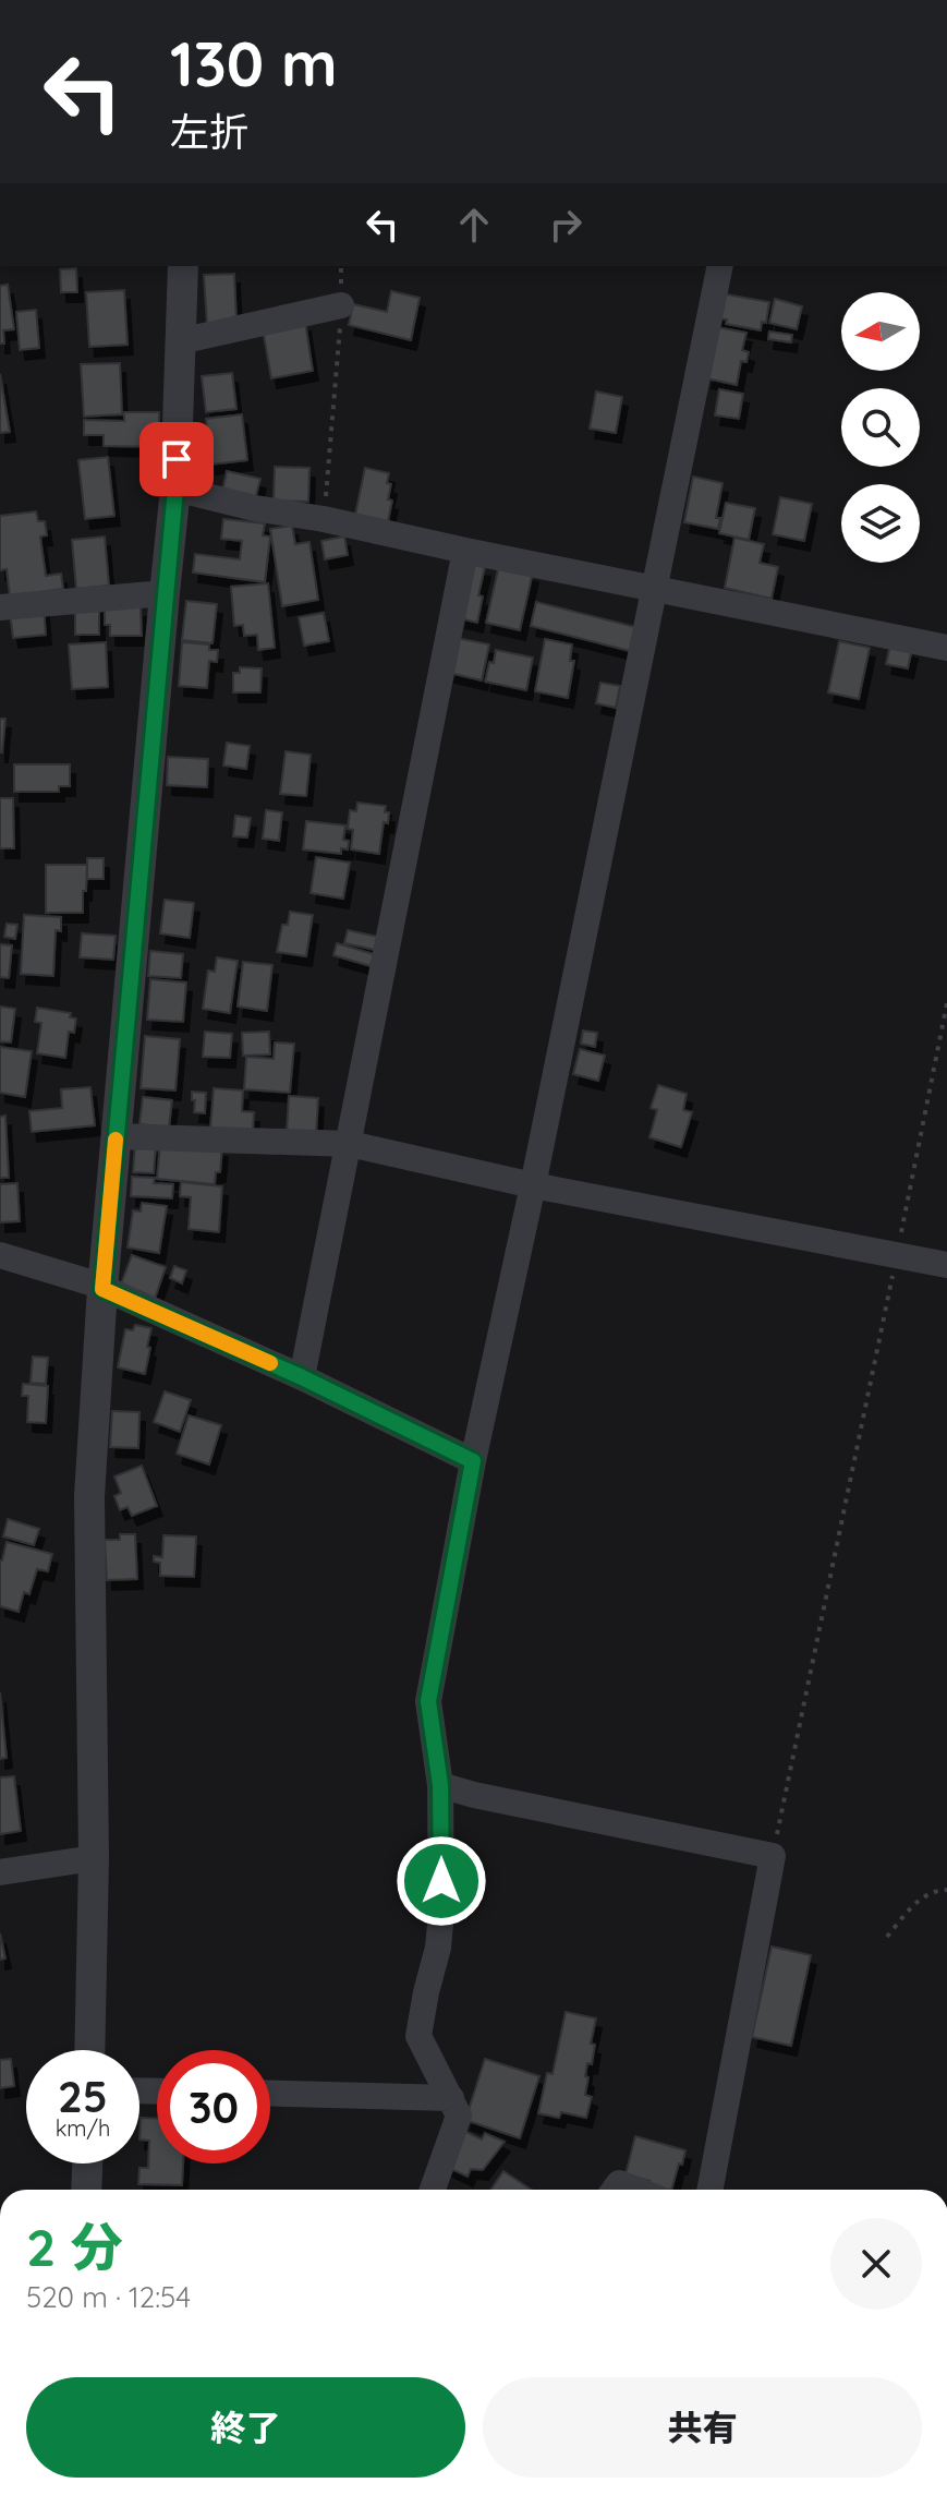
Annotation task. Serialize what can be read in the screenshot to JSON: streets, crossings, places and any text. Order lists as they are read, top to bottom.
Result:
{
  "north": "left",
  "page": {
    "turn": ["130 m", "左折"],
    "speed": "25 km/h",
    "limit": "30",
    "heading": ["2 分", "520 m · 12:54"],
    "buttons": ["終了", "共有"]
  }
}
